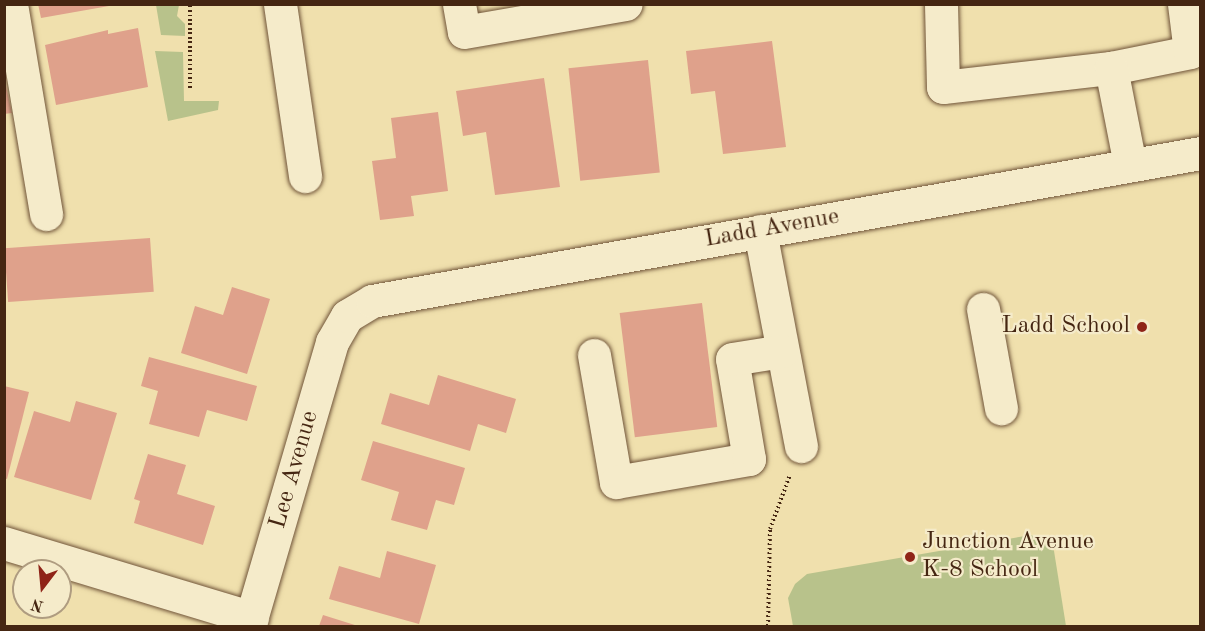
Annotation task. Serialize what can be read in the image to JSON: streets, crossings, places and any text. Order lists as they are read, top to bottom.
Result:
{
  "streets": {
    "street": ["Ladd Avenue", "Lee Avenue"]
  },
  "crossings": [
    ["Ladd Avenue", "Lee Avenue"]
  ],
  "places": ["Ladd School", "Junction Avenue K-8 School"],
  "north": "bottom"
}
